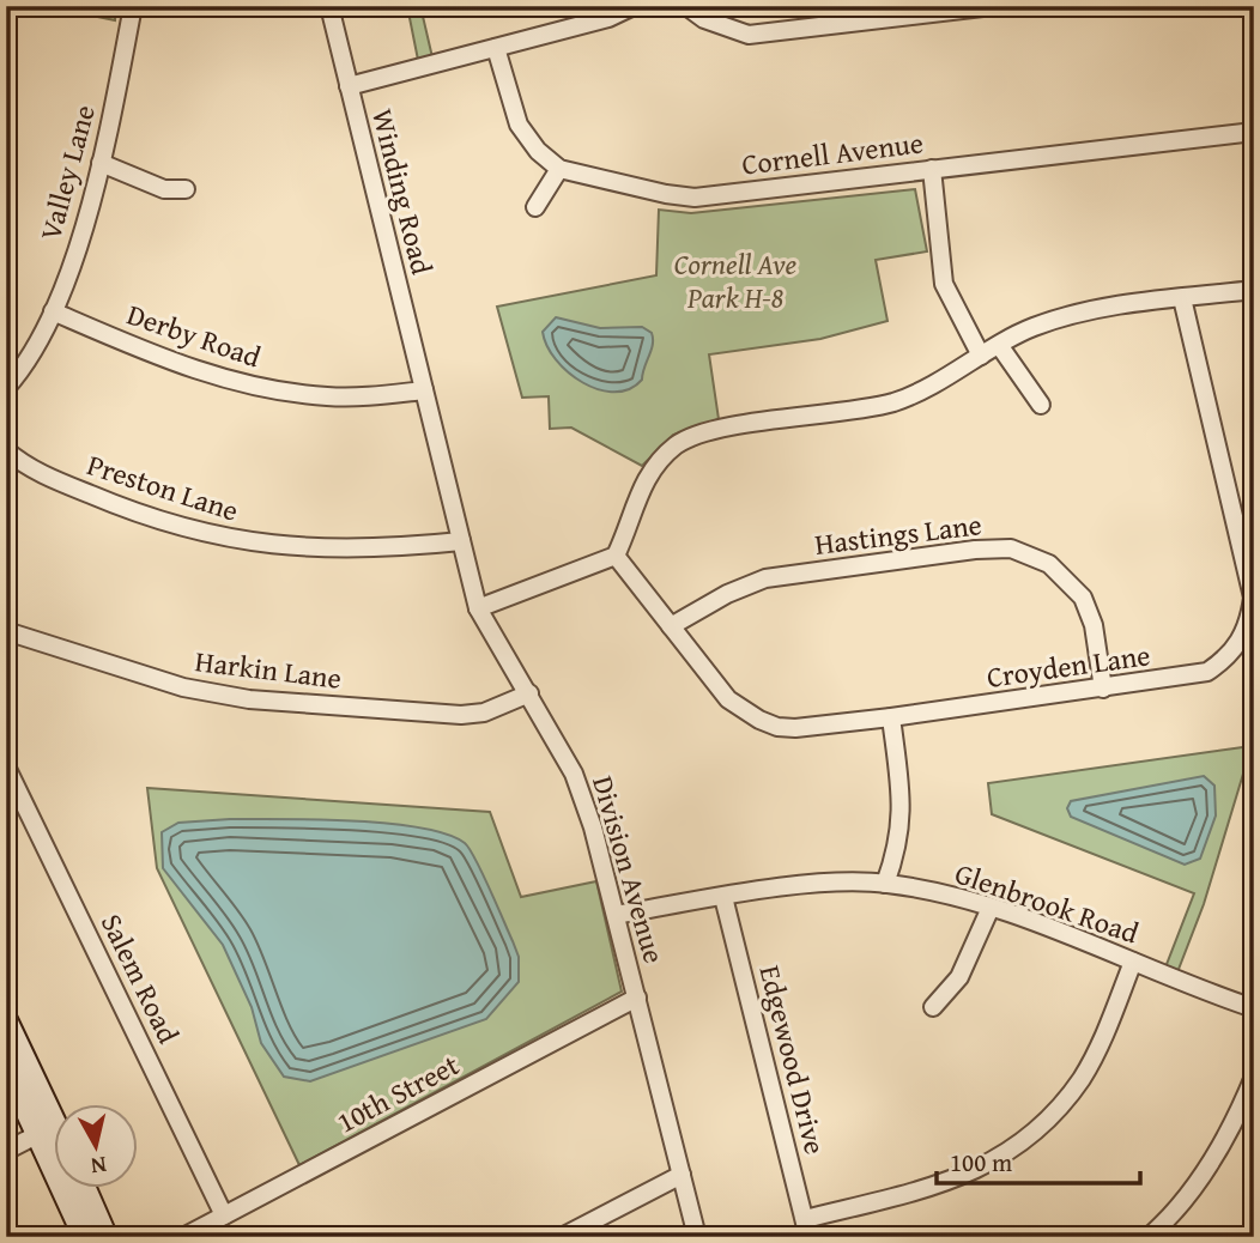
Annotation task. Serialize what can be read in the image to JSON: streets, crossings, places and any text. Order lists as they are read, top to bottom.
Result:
{
  "streets": {
    "street": [
      "Cornell Avenue",
      "Valley Lane",
      "Winding Road",
      "Derby Road",
      "Preston Lane",
      "Hastings Lane",
      "Croyden Lane",
      "Harkin Lane",
      "Division Avenue",
      "Glenbrook Road",
      "Salem Road",
      "Edgewood Drive",
      "10th Street"
    ]
  },
  "crossings": [
    ["Valley Lane", "Derby Road"],
    ["Winding Road", "Derby Road"],
    ["Winding Road", "Division Avenue"],
    ["Derby Road", "Division Avenue"],
    ["Preston Lane", "Division Avenue"],
    ["Hastings Lane", "Croyden Lane"],
    ["Harkin Lane", "Division Avenue"],
    ["Division Avenue", "Glenbrook Road"],
    ["Division Avenue", "10th Street"],
    ["Glenbrook Road", "Edgewood Drive"],
    ["Salem Road", "10th Street"]
  ],
  "parks": ["Cornell Ave Park H-8"],
  "scale_bar": "100 m",
  "north": "bottom"
}
